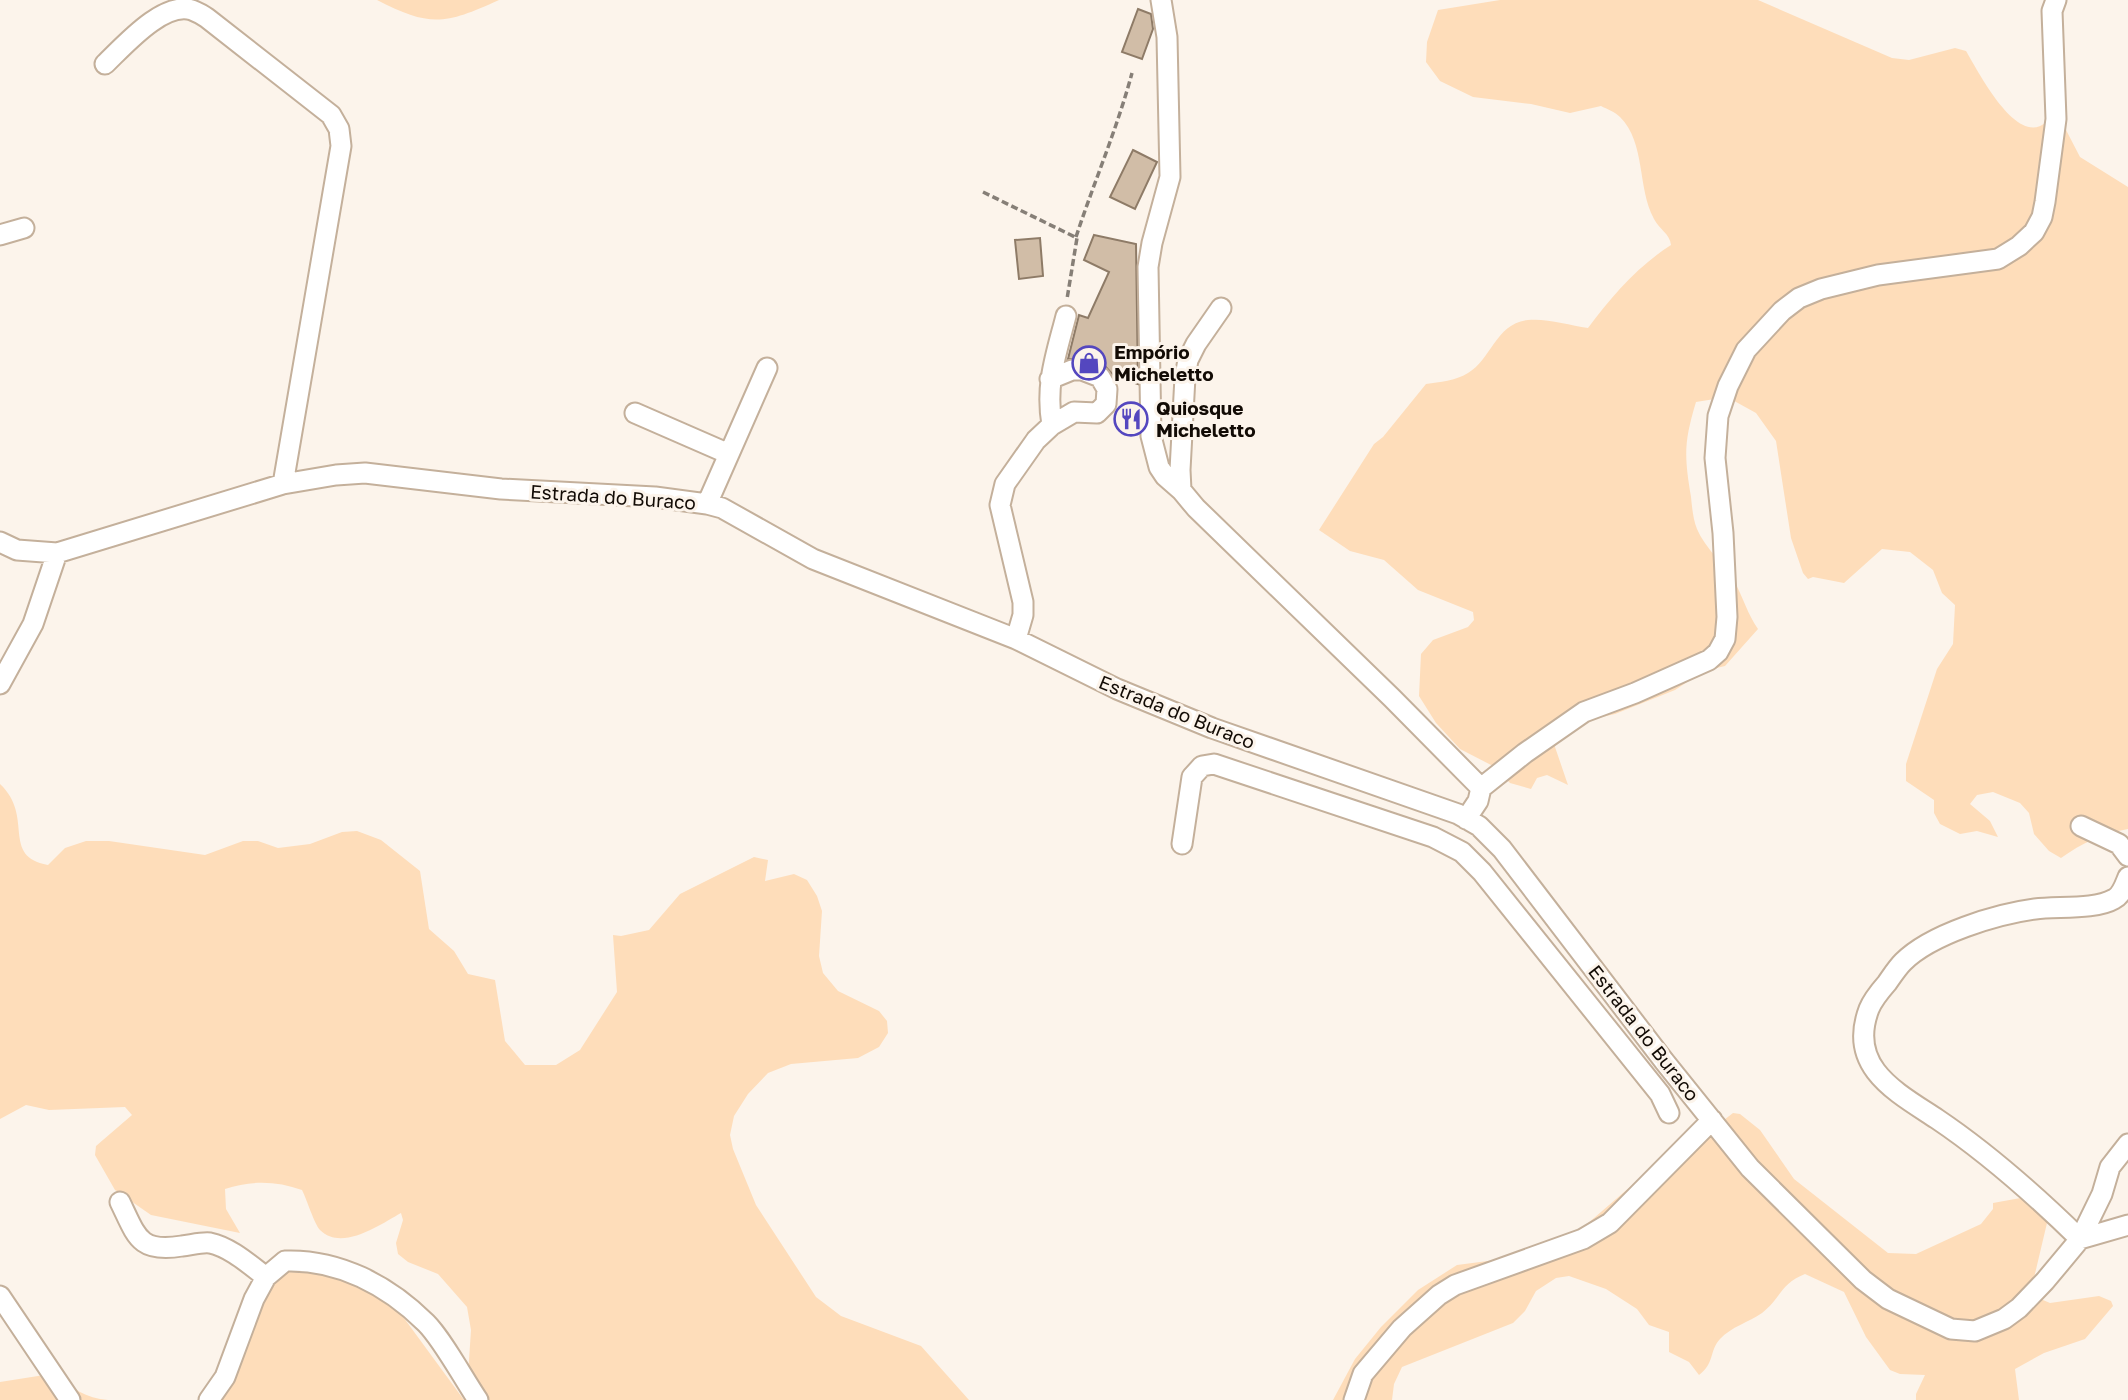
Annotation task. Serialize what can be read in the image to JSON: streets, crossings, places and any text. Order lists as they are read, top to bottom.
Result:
{
  "streets": {
    "street": ["Estrada do Buraco"]
  },
  "places": {
    "shop": ["Empório Micheletto"],
    "restaurant": ["Quiosque Micheletto"]
  }
}
